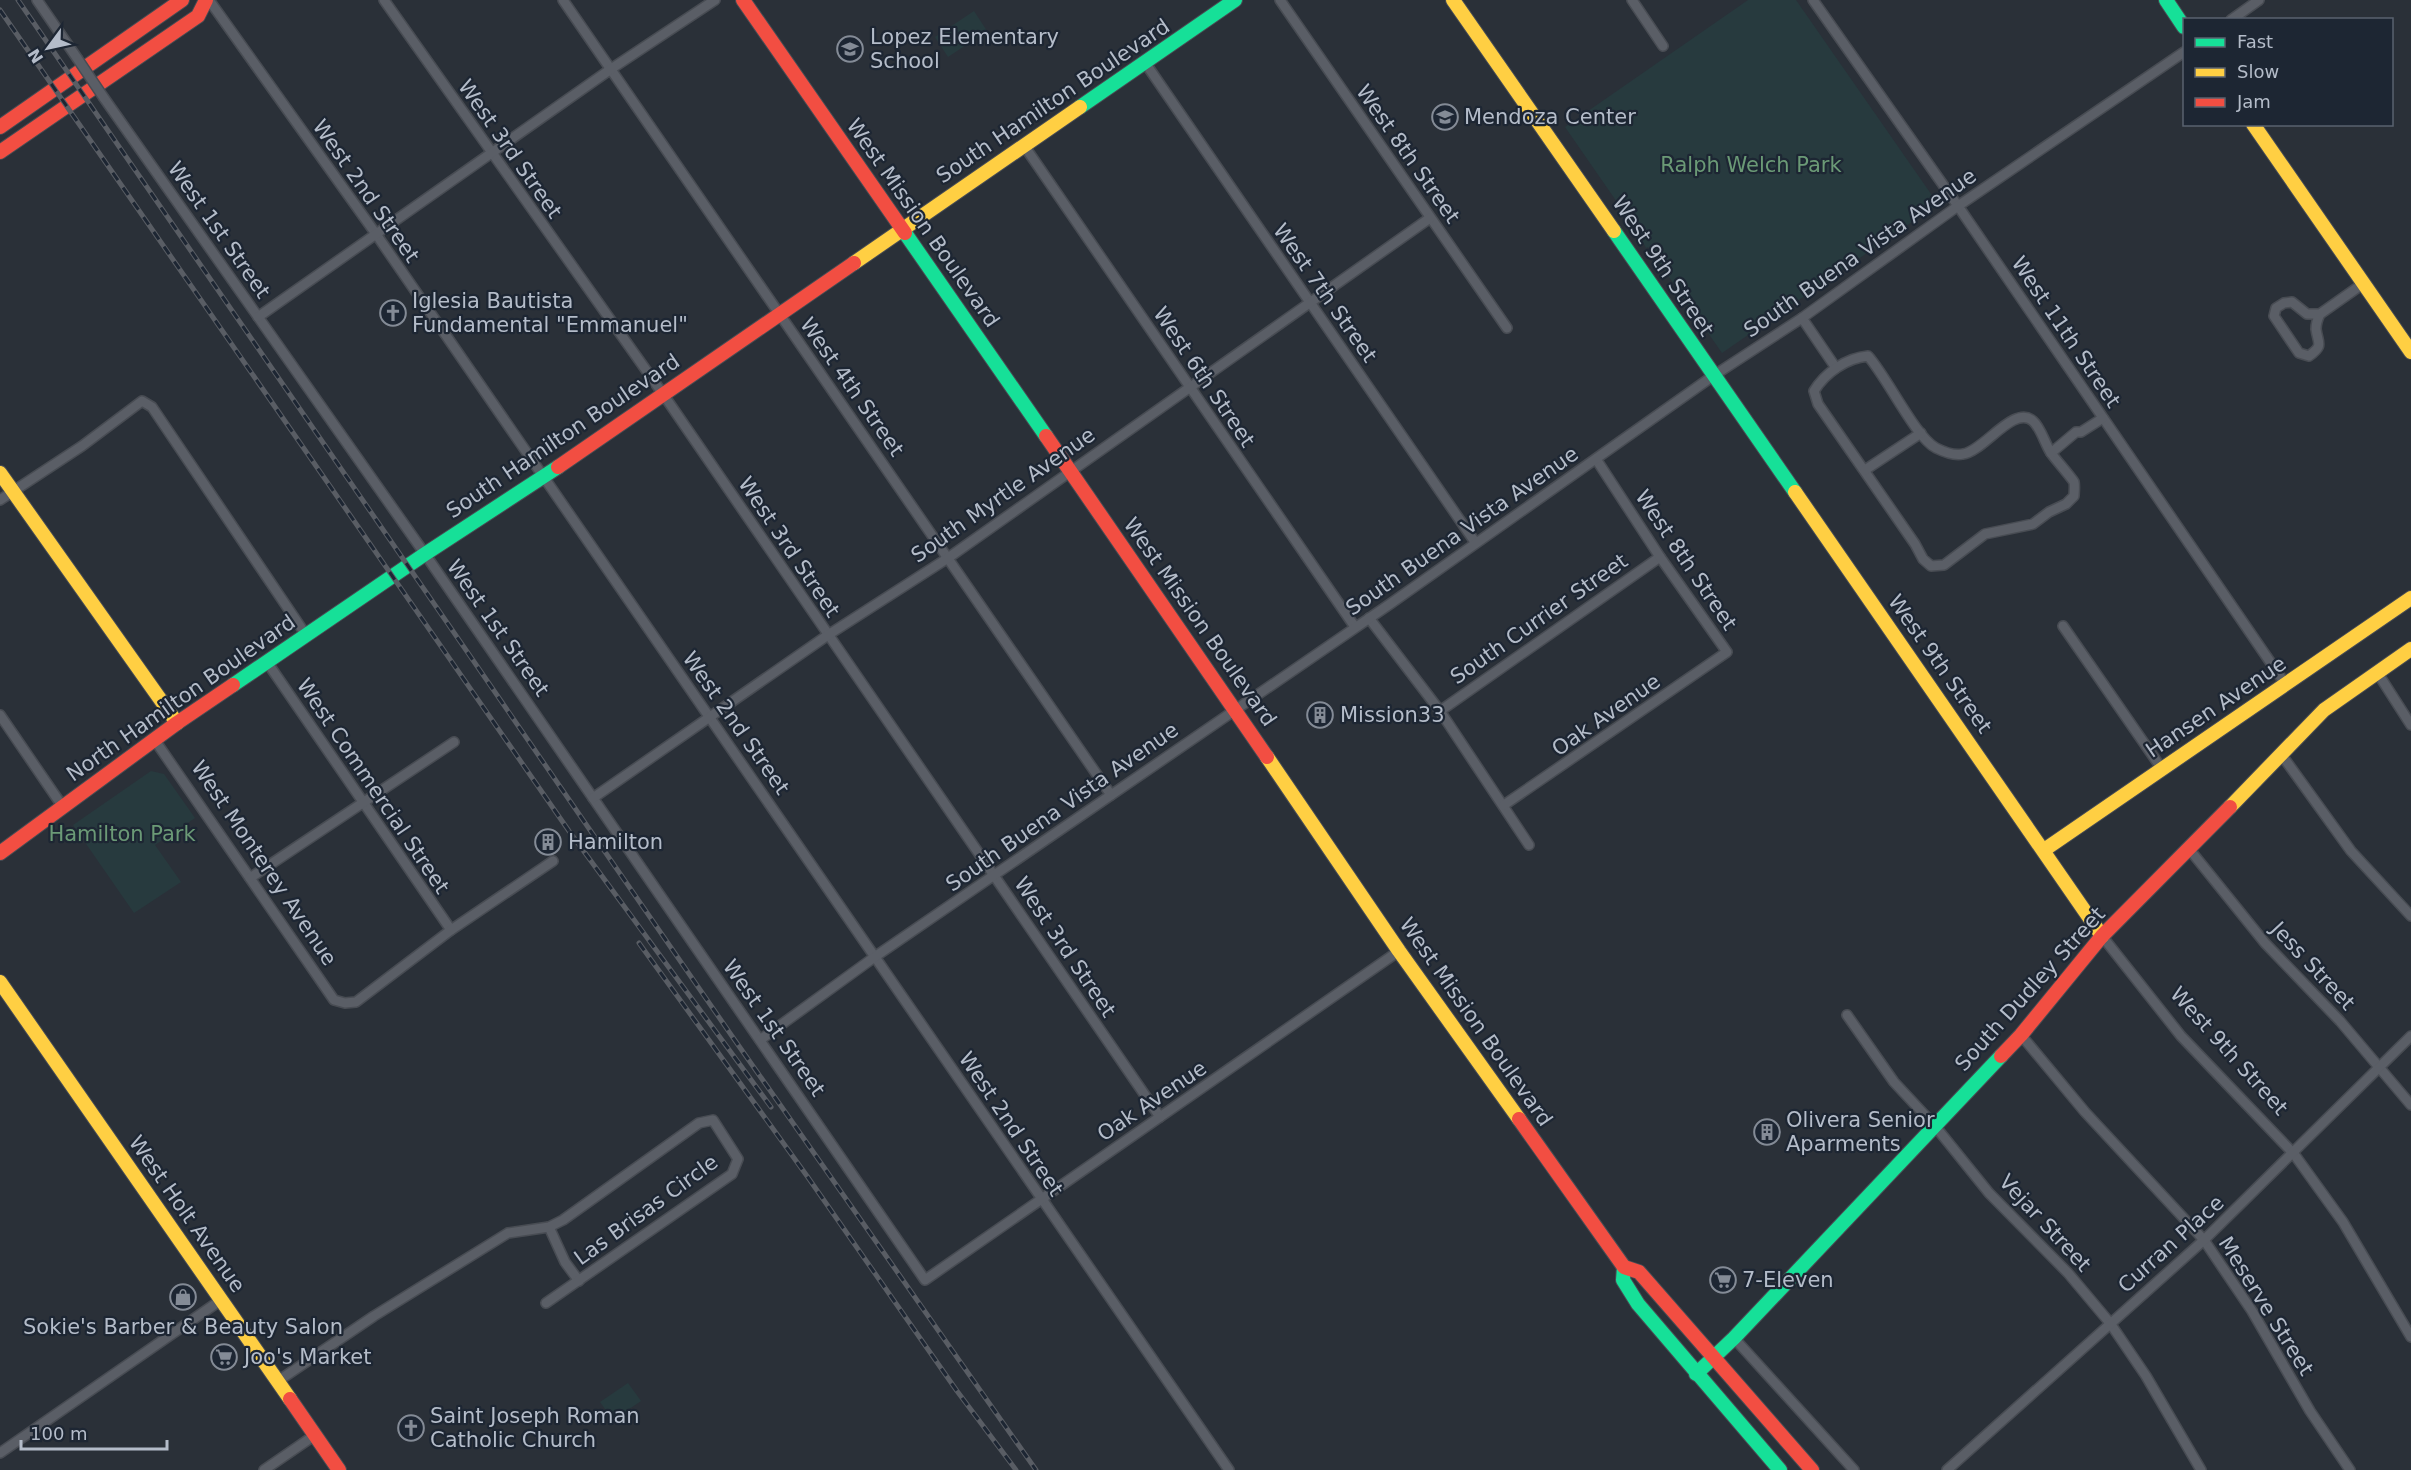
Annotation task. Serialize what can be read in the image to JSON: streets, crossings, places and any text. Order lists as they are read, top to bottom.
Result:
{
  "streets": {
    "street": [
      "South Hamilton Boulevard",
      "West 3rd Street",
      "West 8th Street",
      "West 2nd Street",
      "West Mission Boulevard",
      "West 1st Street",
      "South Buena Vista Avenue",
      "West 9th Street",
      "West 7th Street",
      "West 11th Street",
      "West 6th Street",
      "West 4th Street",
      "South Myrtle Avenue",
      "South Currier Street",
      "North Hamilton Boulevard",
      "Hansen Avenue",
      "Oak Avenue",
      "West Commercial Street",
      "West Monterey Avenue",
      "Jess Street",
      "South Dudley Street",
      "Las Brisas Circle",
      "West Holt Avenue",
      "Vejar Street",
      "Curran Place",
      "Meserve Street"
    ]
  },
  "crossings": [
    ["South Hamilton Boulevard", "West 3rd Street"],
    ["South Hamilton Boulevard", "West 2nd Street"],
    ["South Hamilton Boulevard", "West Mission Boulevard"],
    ["South Hamilton Boulevard", "West 1st Street"],
    ["South Hamilton Boulevard", "West 7th Street"],
    ["South Hamilton Boulevard", "West 6th Street"],
    ["South Hamilton Boulevard", "West 4th Street"],
    ["South Hamilton Boulevard", "North Hamilton Boulevard"],
    ["West 3rd Street", "South Buena Vista Avenue"],
    ["West 3rd Street", "South Myrtle Avenue"],
    ["West 3rd Street", "Oak Avenue"],
    ["West 8th Street", "South Buena Vista Avenue"],
    ["West 8th Street", "South Myrtle Avenue"],
    ["West 8th Street", "South Currier Street"],
    ["West 8th Street", "Oak Avenue"],
    ["West 2nd Street", "South Buena Vista Avenue"],
    ["West 2nd Street", "South Myrtle Avenue"],
    ["West 2nd Street", "Oak Avenue"],
    ["West Mission Boulevard", "South Buena Vista Avenue"],
    ["West Mission Boulevard", "South Myrtle Avenue"],
    ["West Mission Boulevard", "Oak Avenue"],
    ["West Mission Boulevard", "South Dudley Street"],
    ["West 1st Street", "South Buena Vista Avenue"],
    ["West 1st Street", "South Myrtle Avenue"],
    ["West 1st Street", "Oak Avenue"],
    ["South Buena Vista Avenue", "West 9th Street"],
    ["South Buena Vista Avenue", "West 7th Street"],
    ["South Buena Vista Avenue", "West 11th Street"],
    ["South Buena Vista Avenue", "West 6th Street"],
    ["South Buena Vista Avenue", "West 4th Street"],
    ["West 9th Street", "Hansen Avenue"],
    ["West 9th Street", "South Dudley Street"],
    ["West 9th Street", "Curran Place"],
    ["West 7th Street", "South Myrtle Avenue"],
    ["West 11th Street", "Hansen Avenue"],
    ["West 6th Street", "South Myrtle Avenue"],
    ["West 4th Street", "South Myrtle Avenue"],
    ["North Hamilton Boulevard", "West Commercial Street"],
    ["North Hamilton Boulevard", "West Monterey Avenue"],
    ["West Commercial Street", "West Monterey Avenue"],
    ["Jess Street", "South Dudley Street"],
    ["Jess Street", "Curran Place"],
    ["South Dudley Street", "Vejar Street"],
    ["South Dudley Street", "Meserve Street"],
    ["Las Brisas Circle", "West Holt Avenue"],
    ["Vejar Street", "Curran Place"],
    ["Curran Place", "Meserve Street"]
  ],
  "parks": ["Ralph Welch Park", "Hamilton Park"],
  "places": {
    "school or university": ["Lopez Elementary School", "Mendoza Center"],
    "church": ["Iglesia Bautista Fundamental \"Emmanuel\"", "Saint Joseph Roman Catholic Church"],
    "building": ["Mission33", "Hamilton", "Olivera Senior Aparments"],
    "supermarket": ["7-Eleven", "Joo's Market"],
    "shop": ["Sokie's Barber & Beauty Salon"]
  },
  "legend": ["Fast", "Slow", "Jam"],
  "scale_bar": "100 m",
  "north": "bottom left"
}
